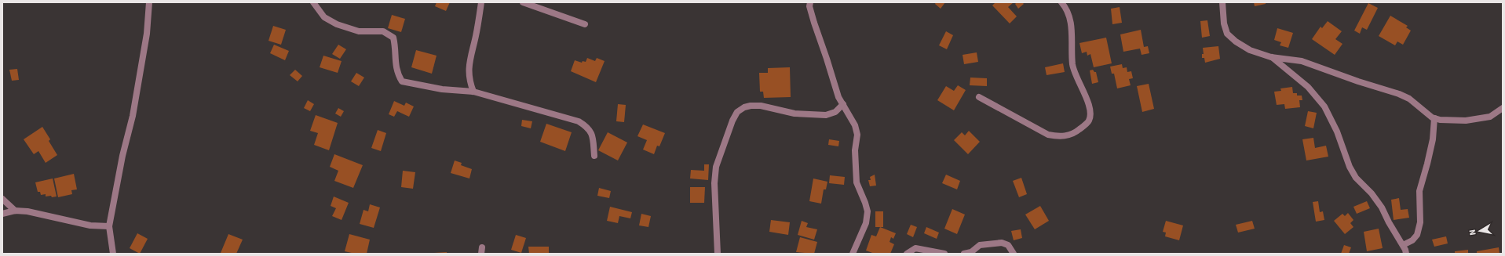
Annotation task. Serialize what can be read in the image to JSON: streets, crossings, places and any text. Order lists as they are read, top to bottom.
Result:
{
  "north": "left"
}
